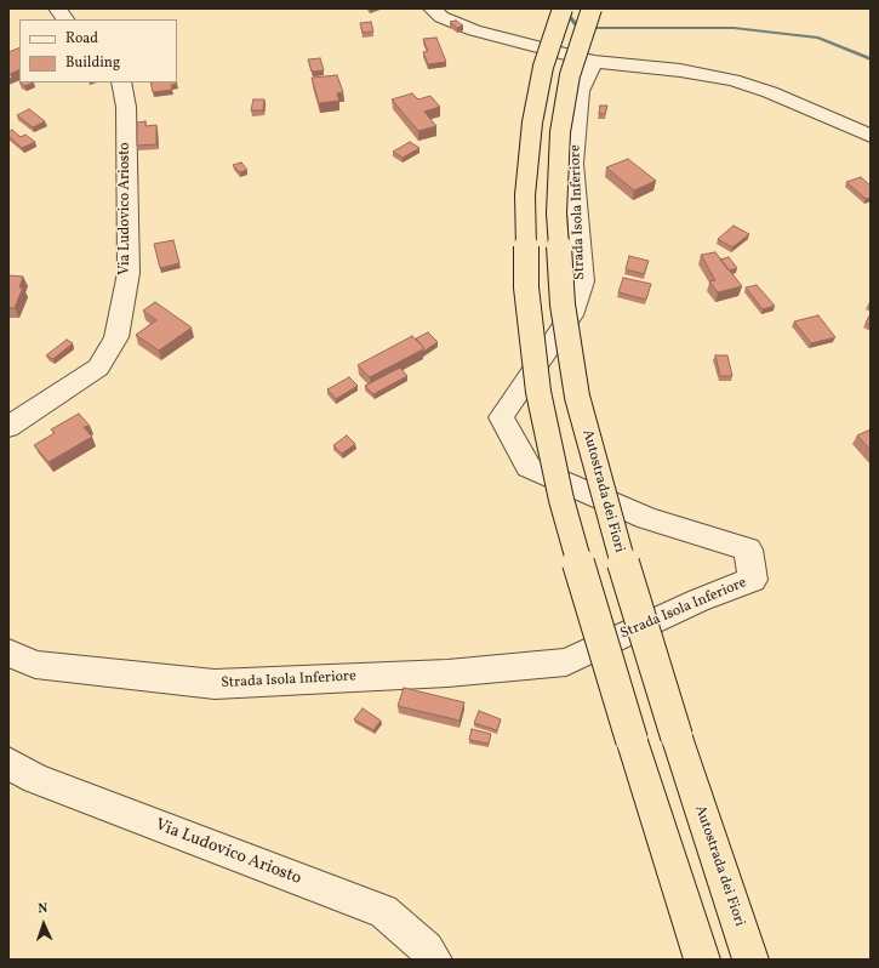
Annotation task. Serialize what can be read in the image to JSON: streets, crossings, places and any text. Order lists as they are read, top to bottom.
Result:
{
  "streets": {
    "highway": ["Autostrada dei Fiori"],
    "street": ["Via Ludovico Ariosto", "Strada Isola Inferiore"]
  },
  "legend": ["Road", "Building"],
  "north": "top"
}
